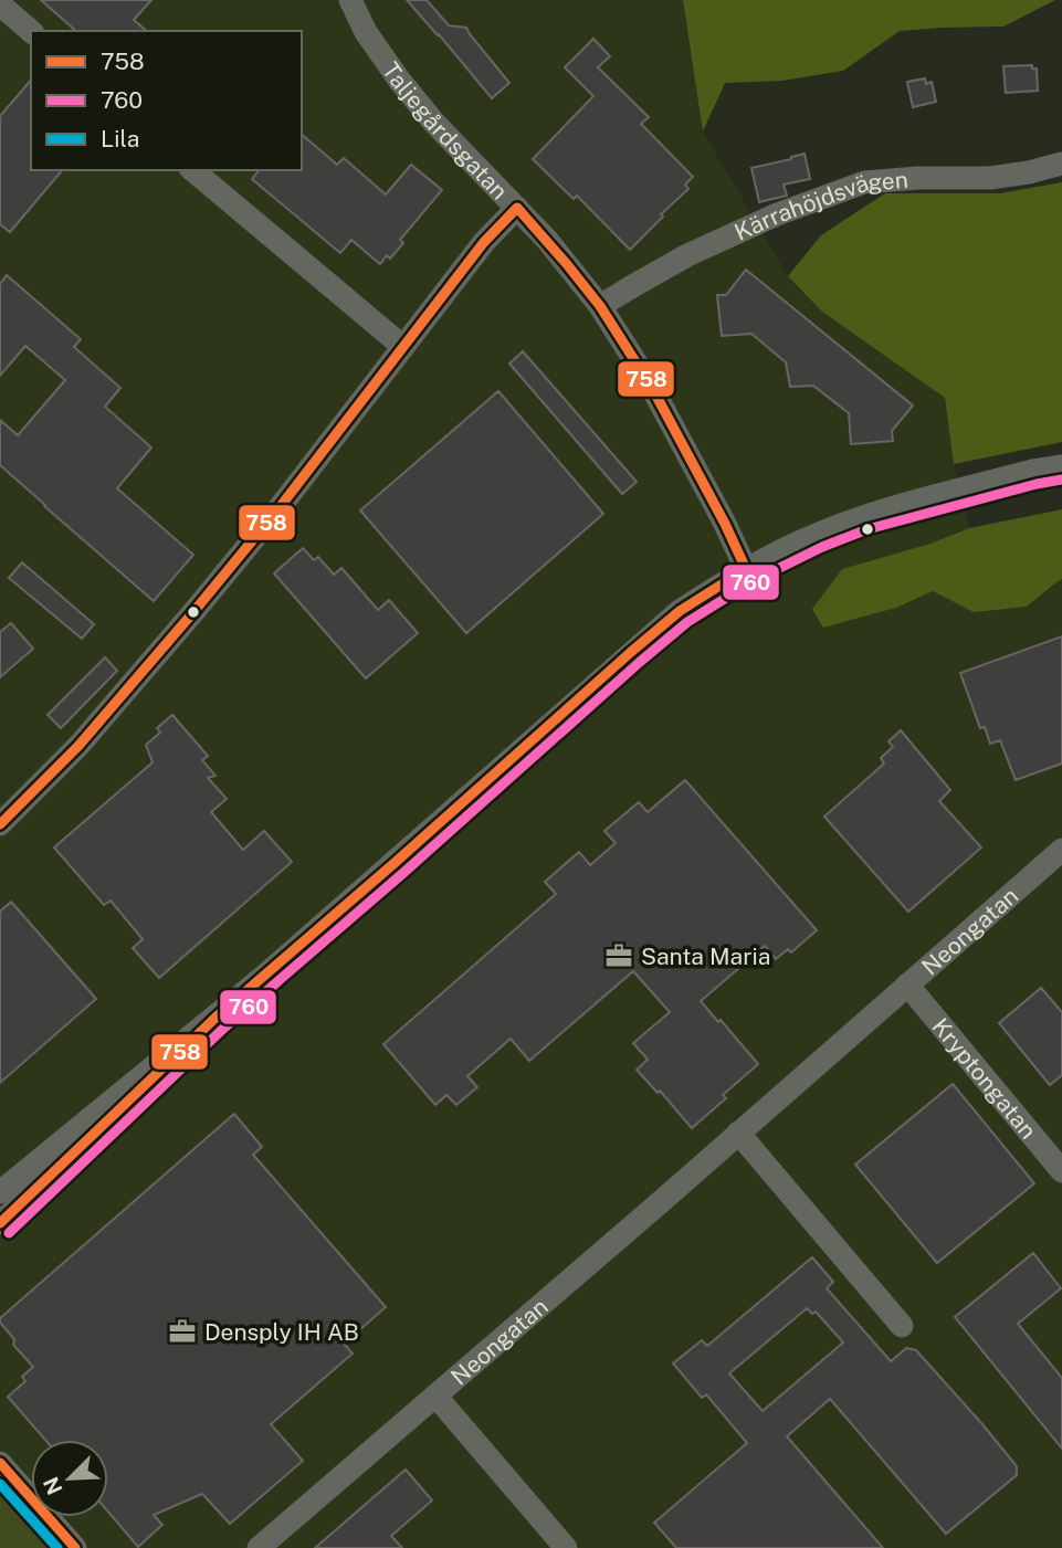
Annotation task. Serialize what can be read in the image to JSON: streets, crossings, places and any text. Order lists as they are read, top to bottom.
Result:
{
  "streets": {
    "street": [
      "Taljegårdsgatan",
      "Kärrahöjdsvägen",
      "Neongatan",
      "Kryptongatan"
    ]
  },
  "crossings": [
    ["Taljegårdsgatan", "Kärrahöjdsvägen"],
    ["Neongatan", "Kryptongatan"]
  ],
  "places": {
    "office": ["Santa Maria", "Densply IH AB"]
  },
  "lines": ["transit line 758", "transit line 760", "transit line Lila"],
  "legend": ["758", "760", "Lila"],
  "north": "bottom left"
}
